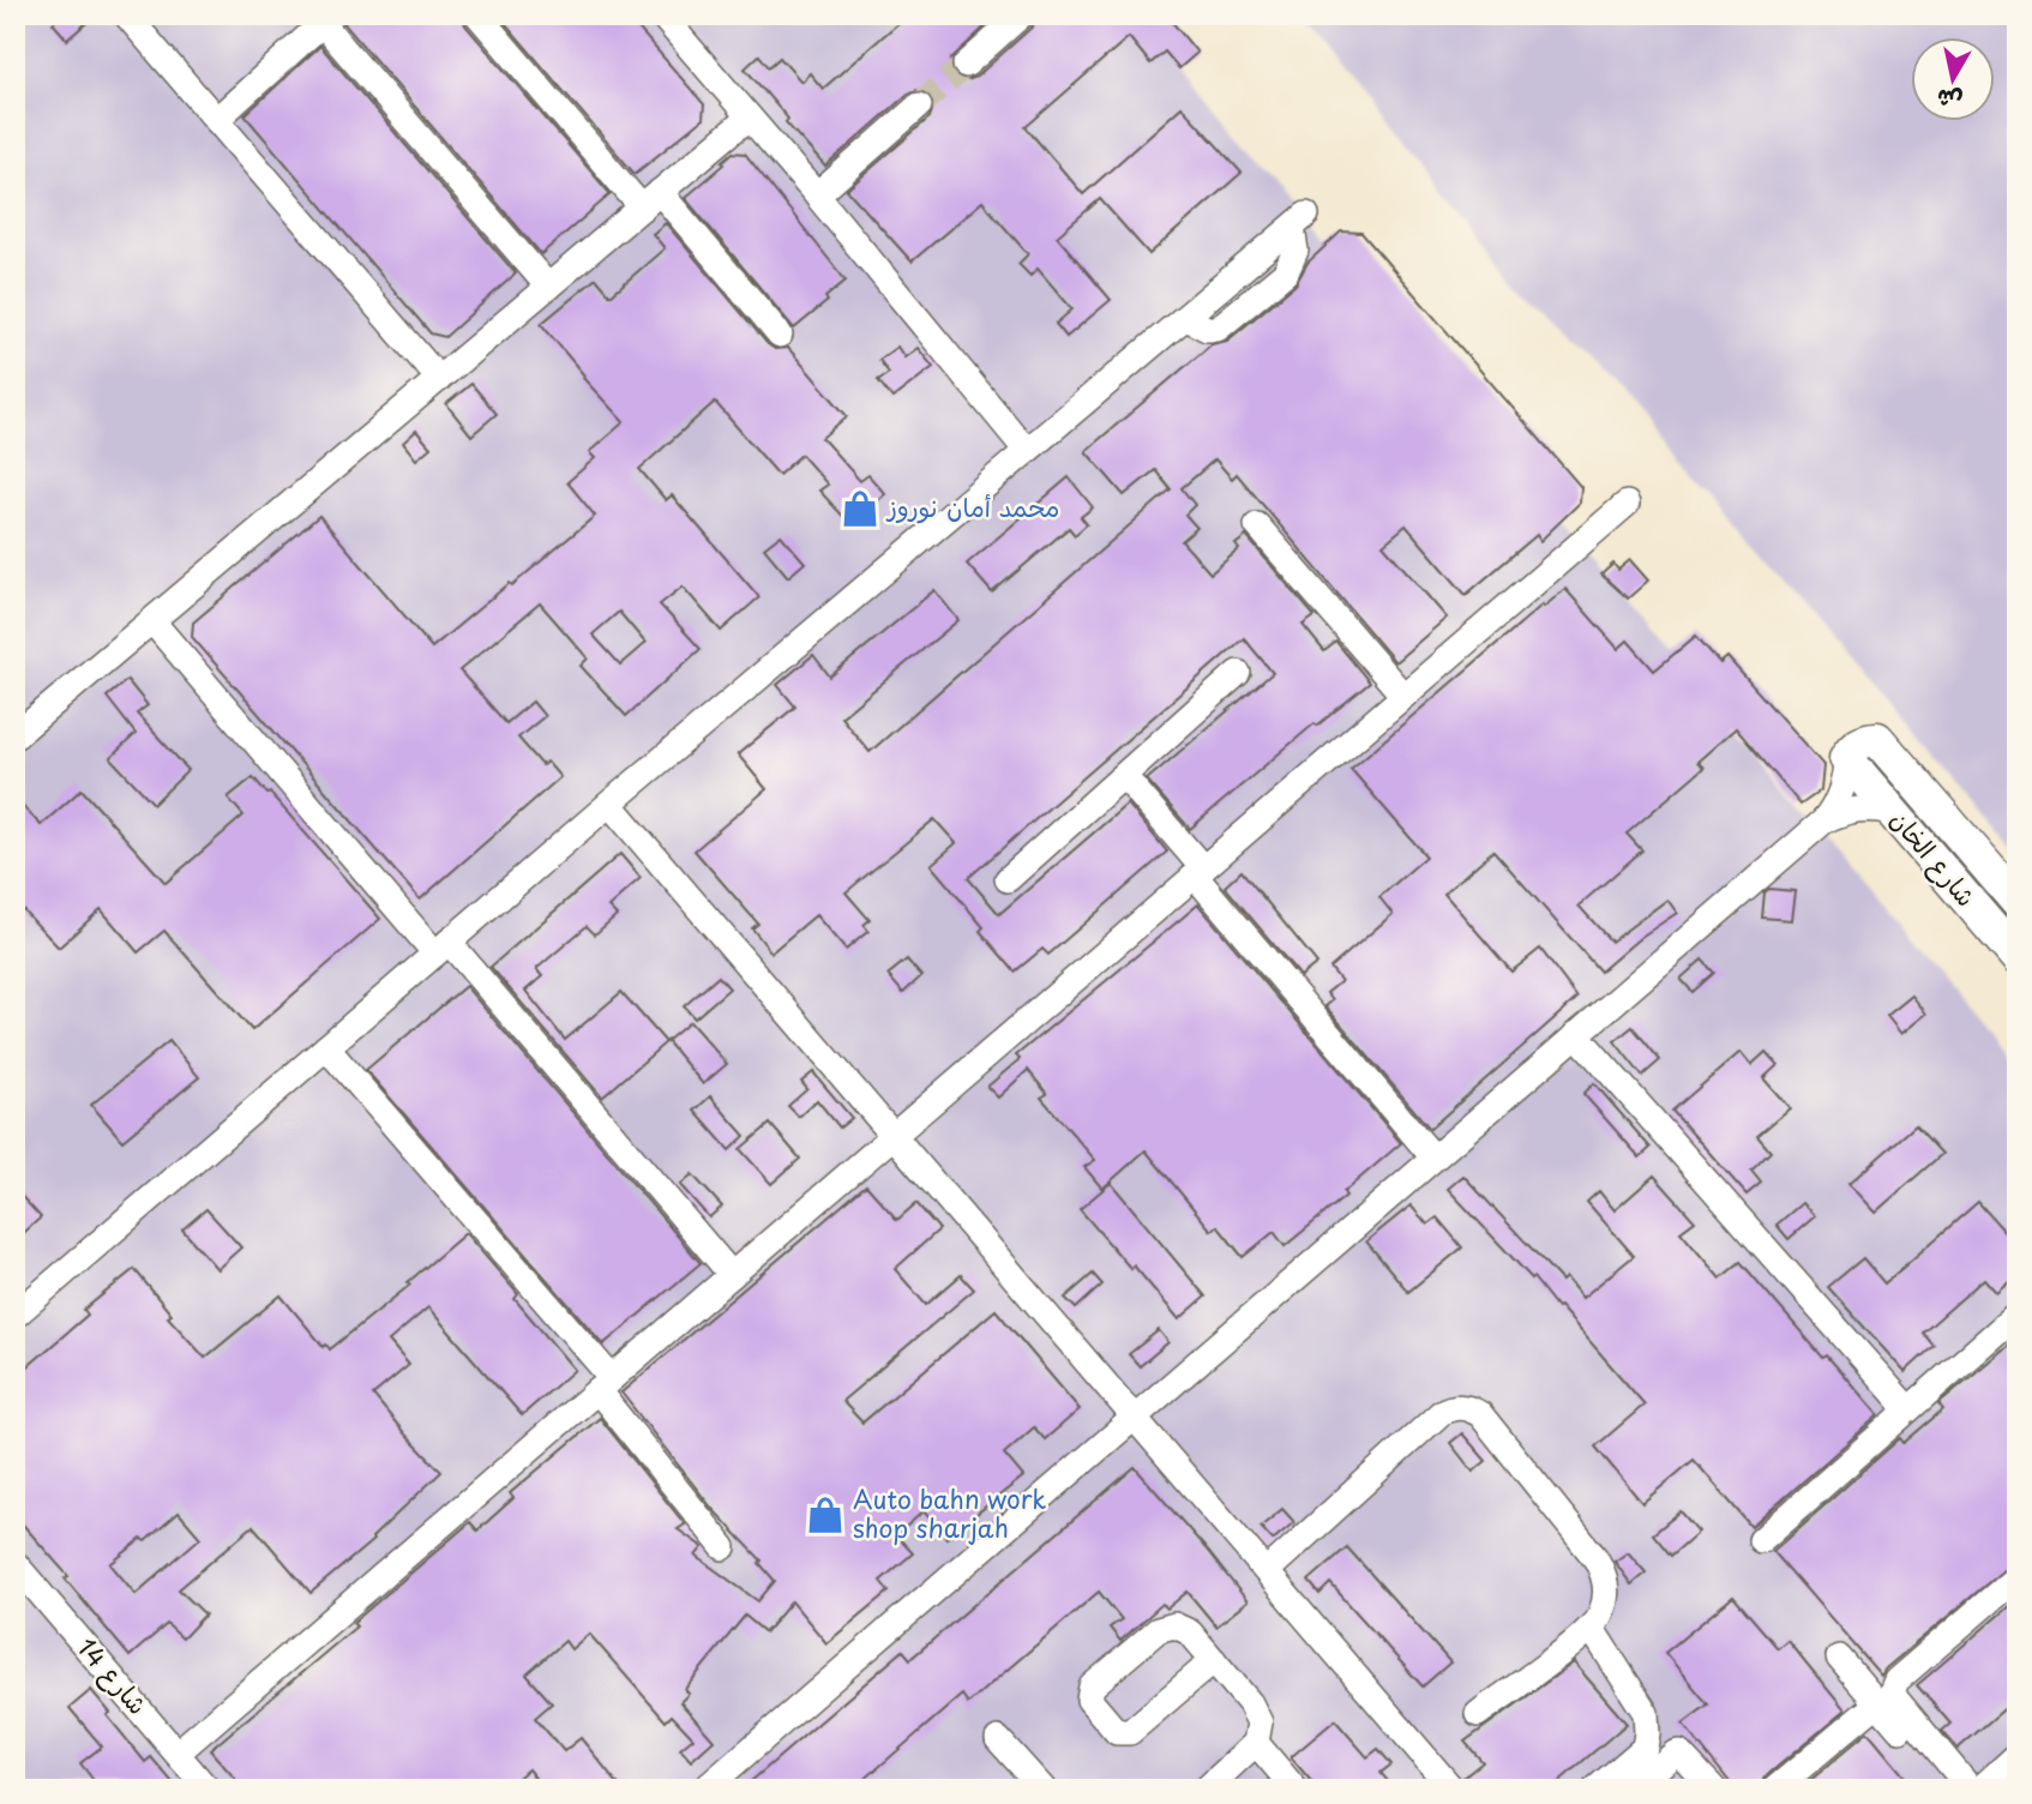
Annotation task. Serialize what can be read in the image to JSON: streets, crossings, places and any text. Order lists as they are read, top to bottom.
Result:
{
  "streets": {
    "main road": ["شارع الخان"],
    "street": ["شارع 14"]
  },
  "places": {
    "shop": ["محمد أمان نوروز", "Auto bahn work shop sharjah"]
  },
  "north": "bottom"
}
